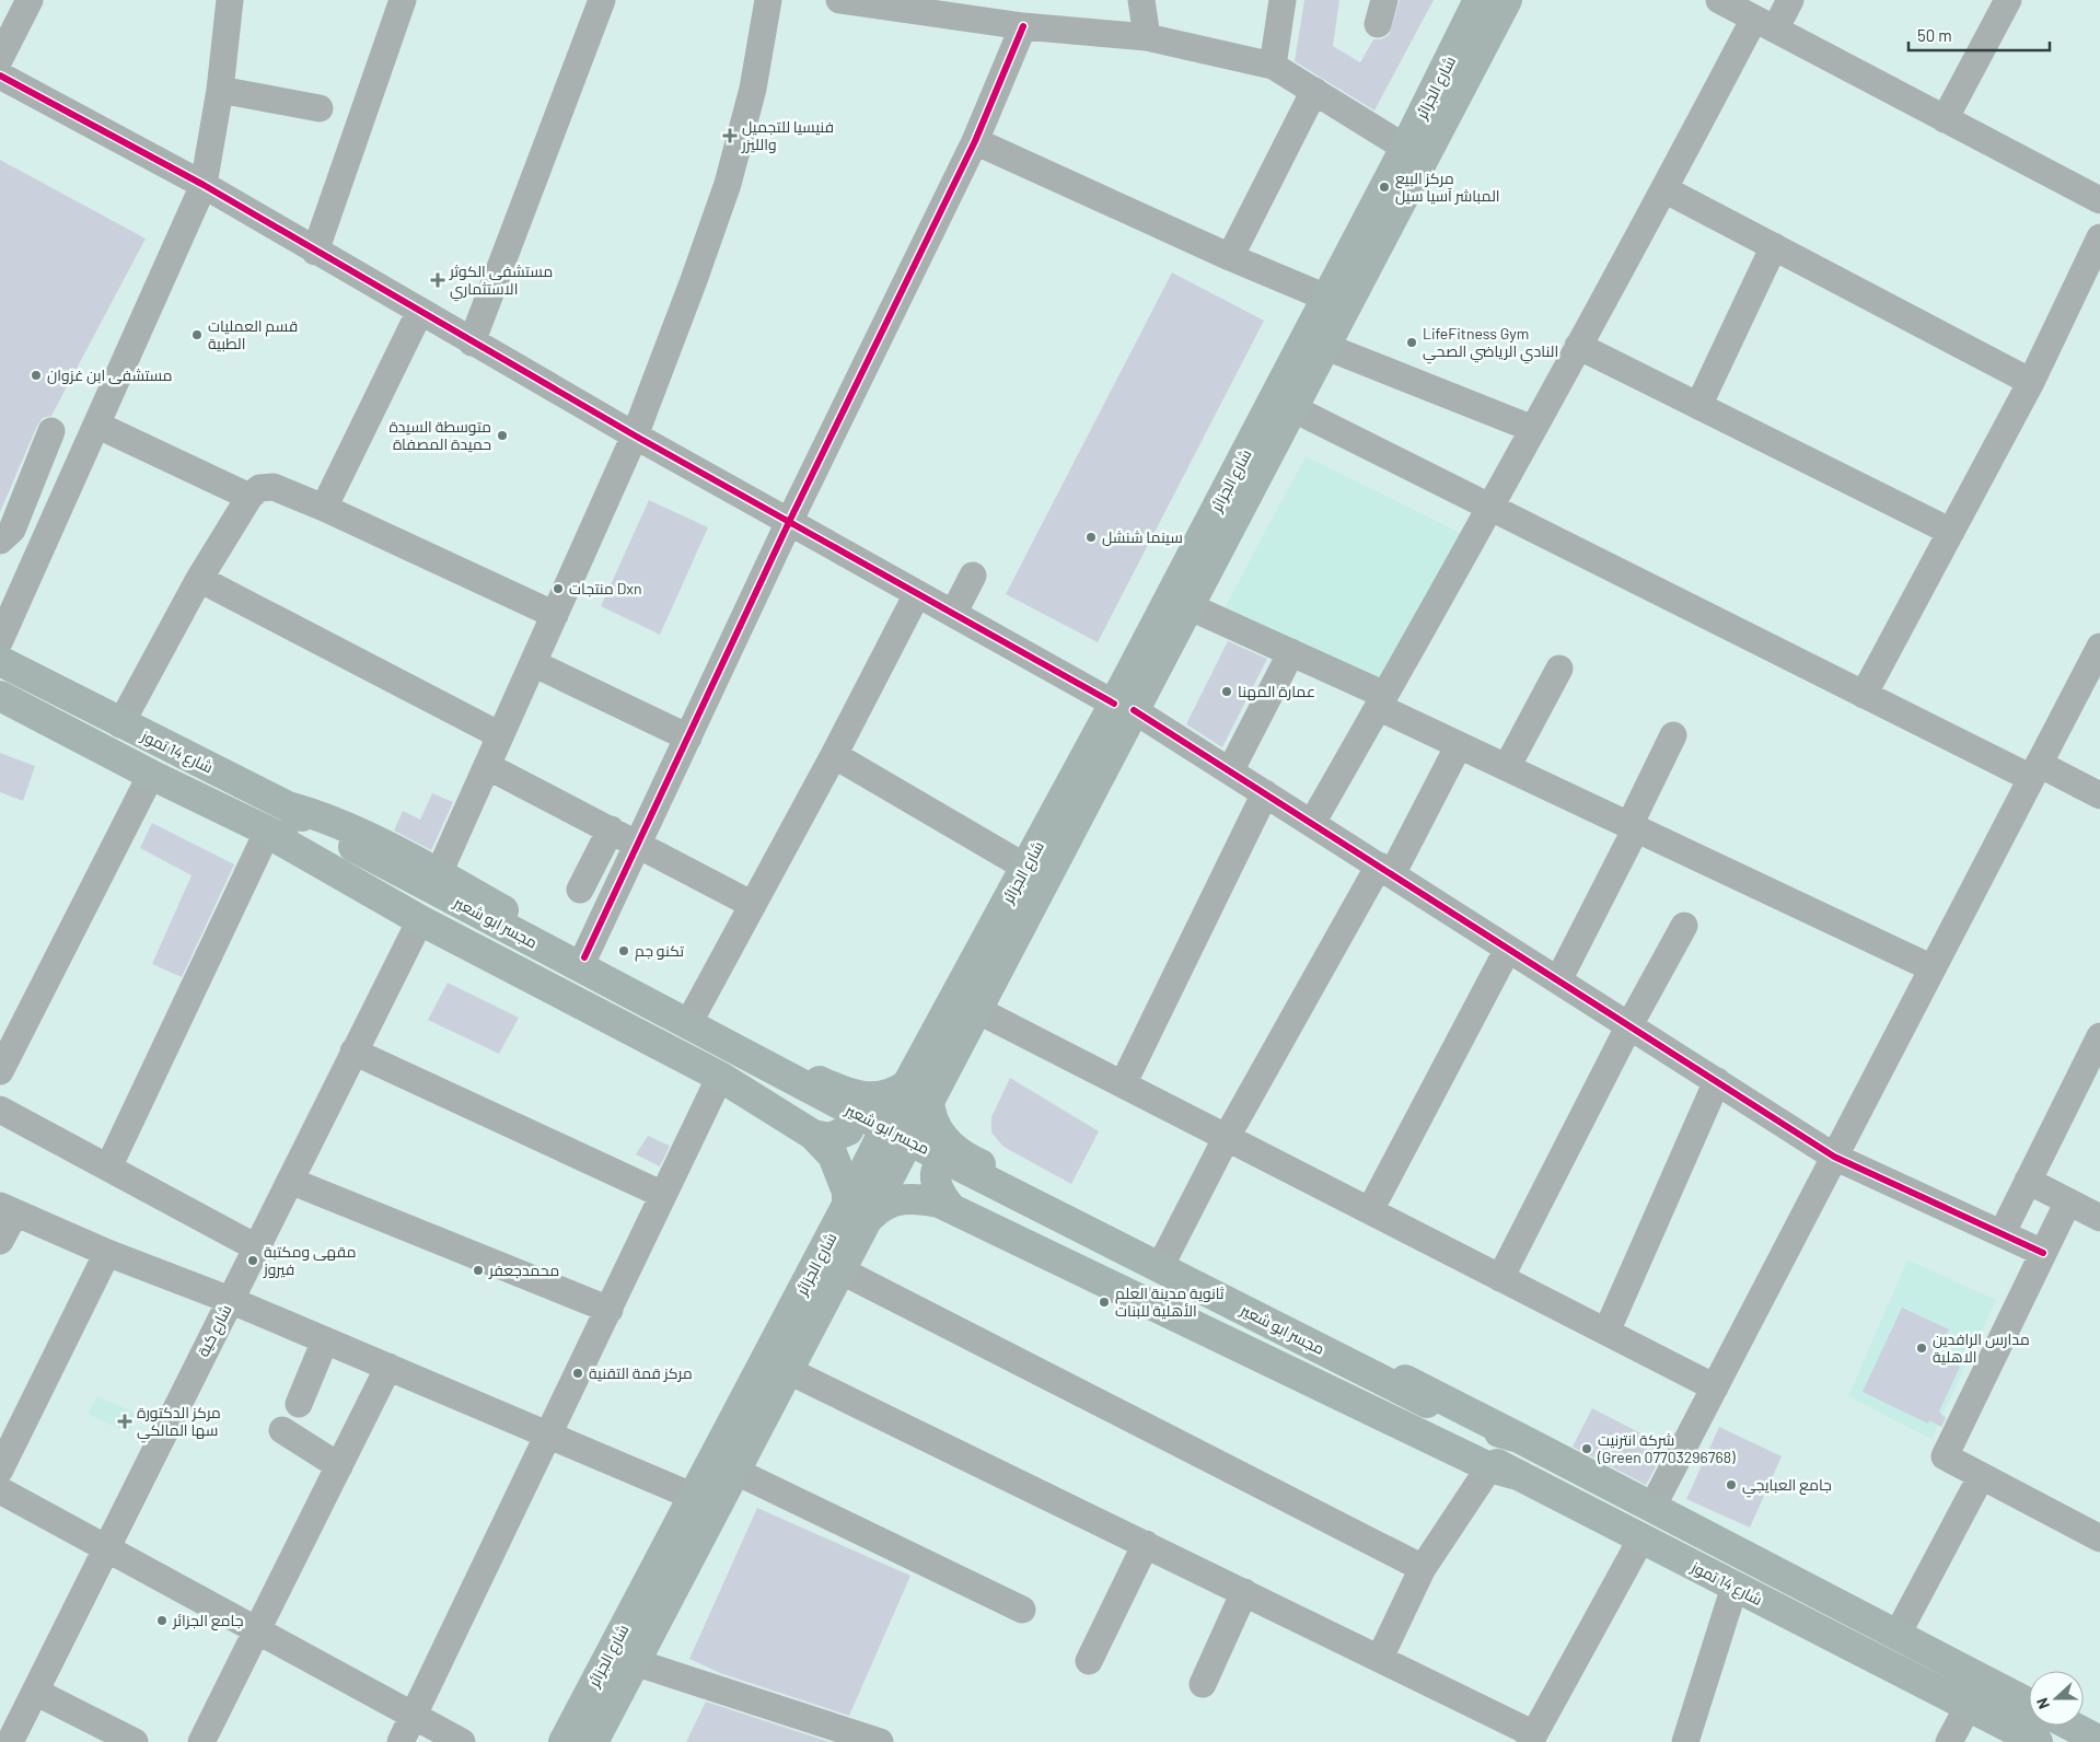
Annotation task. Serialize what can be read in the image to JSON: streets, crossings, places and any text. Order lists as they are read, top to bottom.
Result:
{
  "streets": {
    "main road": ["شارع الجزائر", "شارع 14 تموز", "مجسر ابو شعير"],
    "street": ["شارع كية"]
  },
  "crossings": [
    ["شارع 14 تموز", "مجسر ابو شعير"]
  ],
  "places": {
    "health": ["فنيسيا للتجميل والليزر", "مستشفى الكوثر الاستثماري", "مركز الدكتورة سها المالكي"],
    "other": [
      "مركز البيع المباشر آسيا سيل",
      "قسم العمليات الطبية",
      "LifeFitness Gym النادي الرياضي الصحي",
      "مستشفى ابن غزوان",
      "متوسطة السيدة حميدة المصفاة",
      "سينما شنشل",
      "منتجات Dxn",
      "عمارة المهنا",
      "تكنو جم",
      "مقهى ومكتبة فيروز",
      "محمدجعفر",
      "ثانوية مدينة العلم الأهلية للبنات",
      "مدارس الرافدين اﻻهلية",
      "مركز قمة التقنية",
      "شركة انترنيت (Green 07703296768)",
      "جامع العبايجي",
      "جامع الجزائر"
    ]
  },
  "scale_bar": "50 m",
  "north": "left"
}
